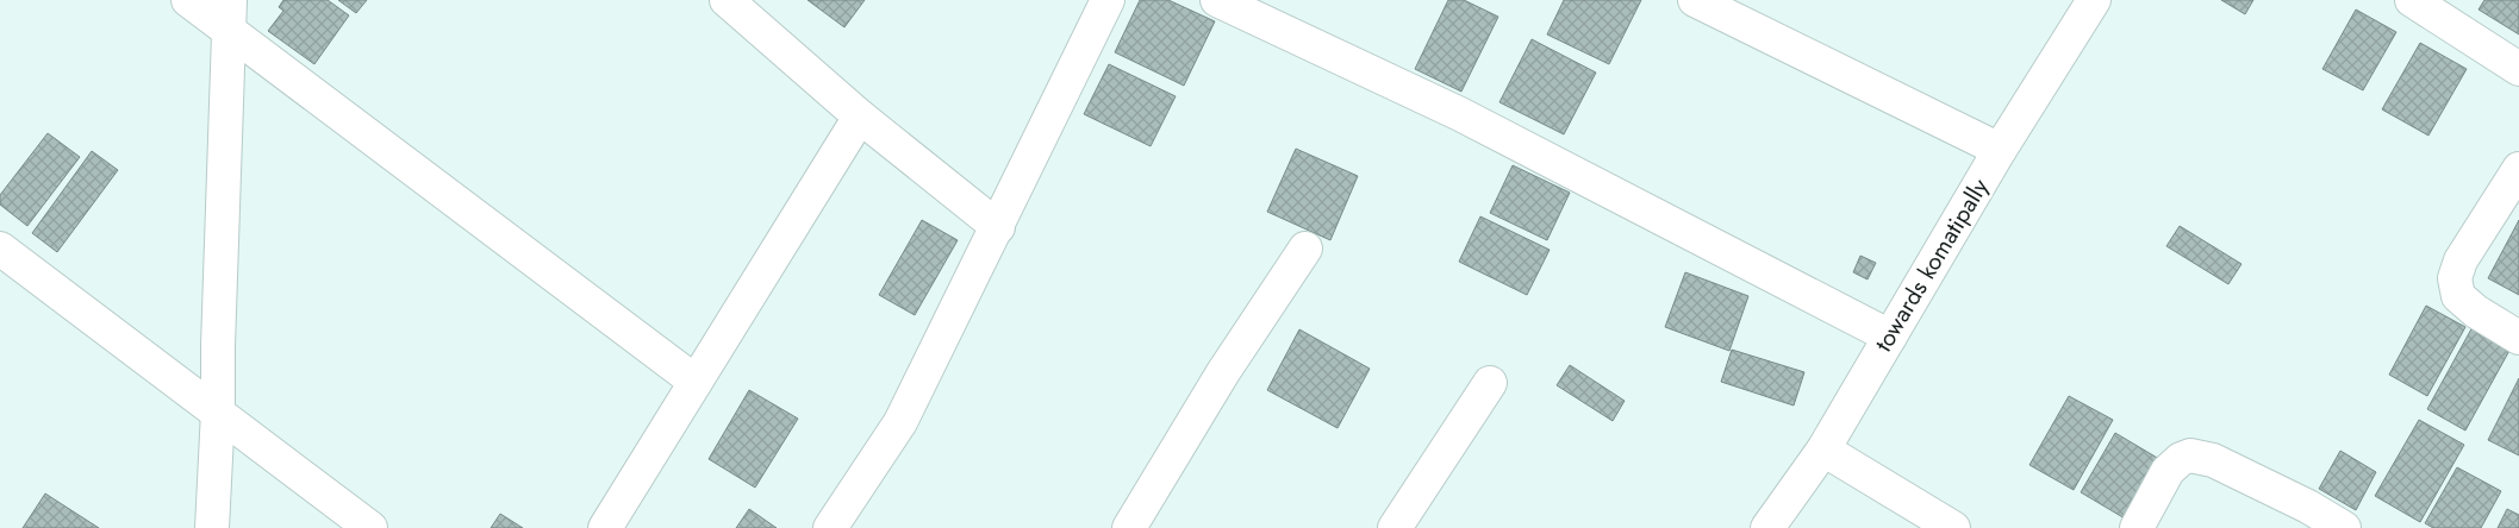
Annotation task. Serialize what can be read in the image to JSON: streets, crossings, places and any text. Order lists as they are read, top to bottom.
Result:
{
  "streets": {
    "street": ["towards komatipally"]
  }
}
